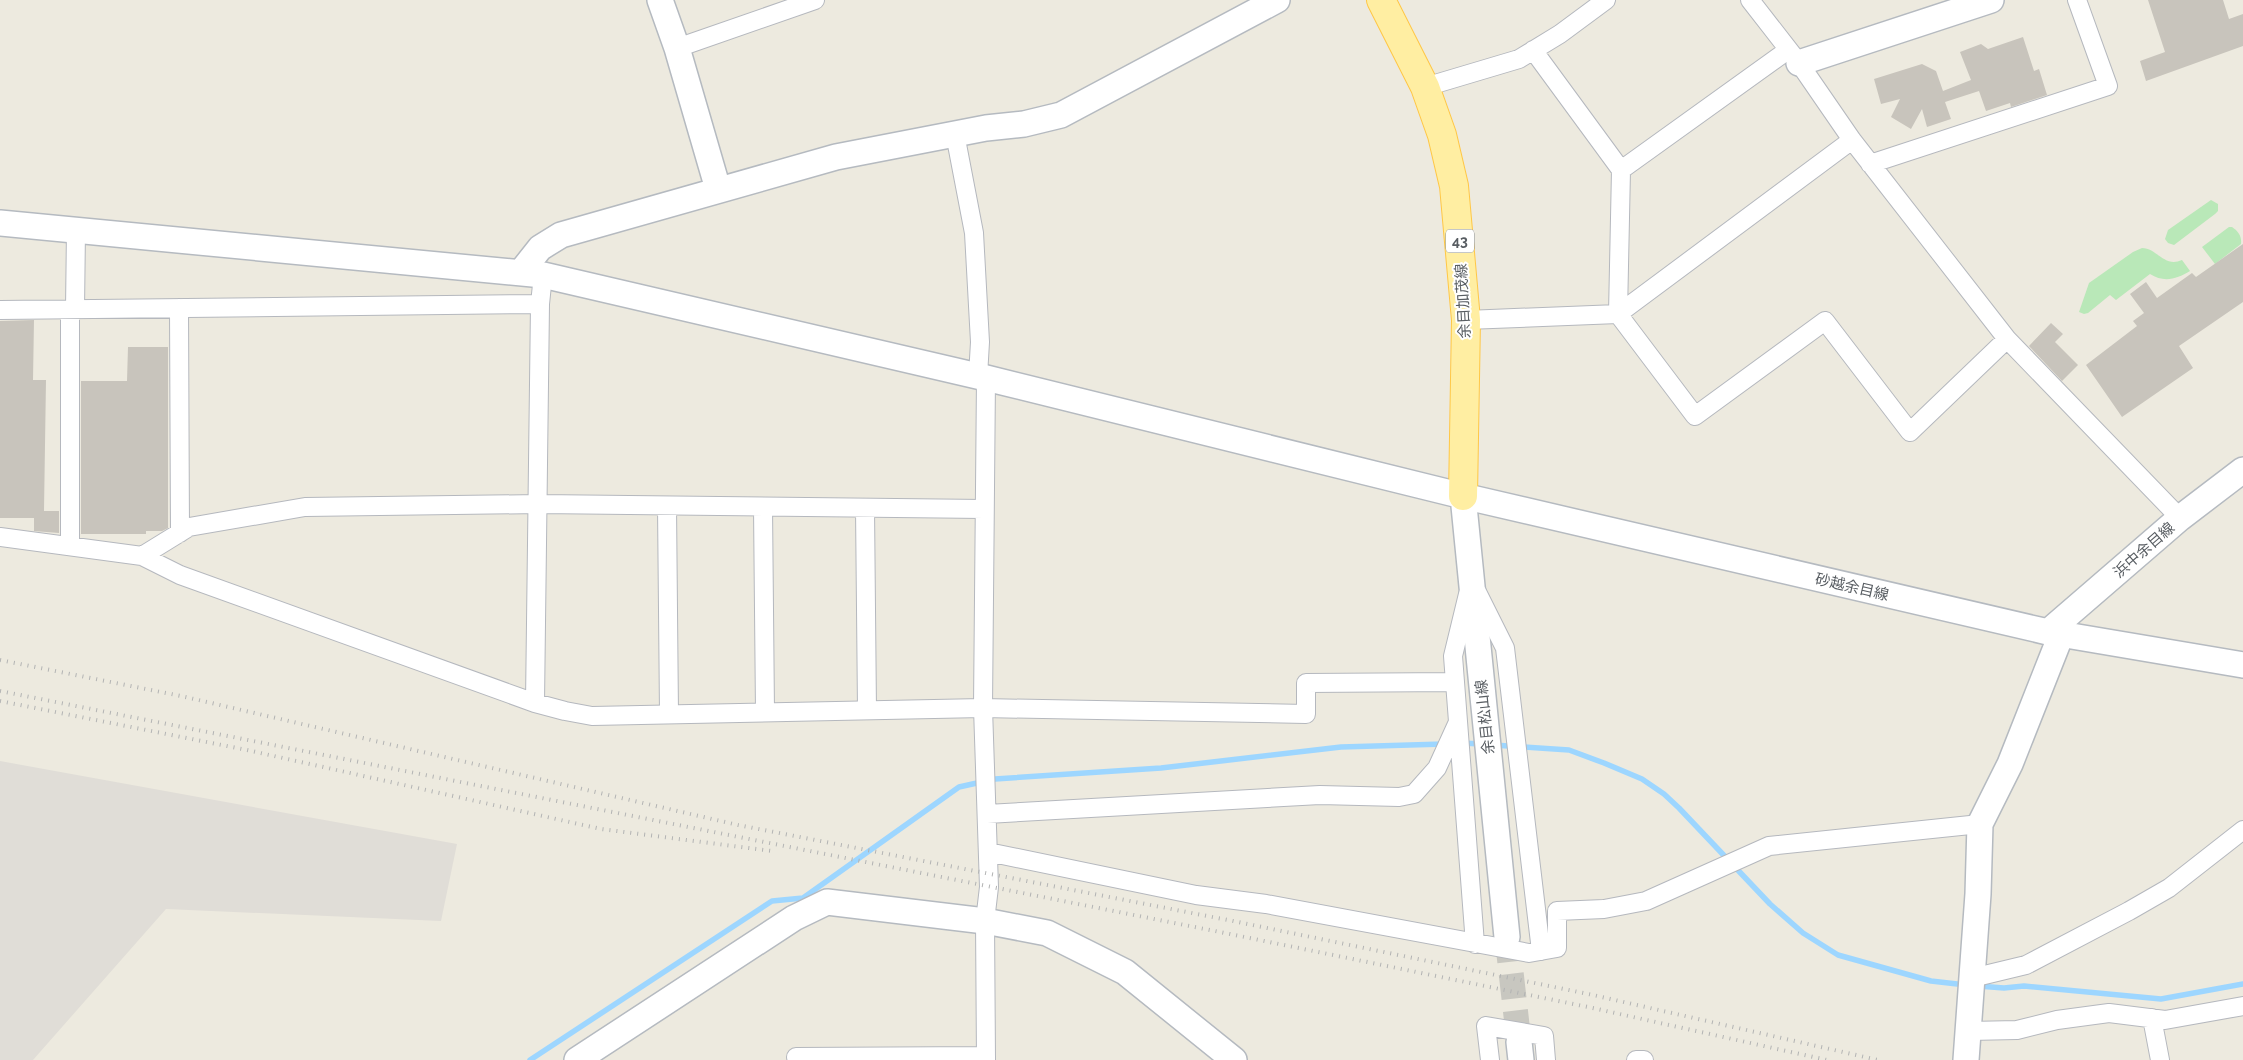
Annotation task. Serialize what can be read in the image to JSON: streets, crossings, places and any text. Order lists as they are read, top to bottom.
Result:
{
  "streets": {
    "main road": ["43", "余目加茂線"],
    "street": ["浜中余目線", "砂越余目線", "余目松山線"]
  },
  "crossings": [
    ["余目加茂線", "砂越余目線"],
    ["余目加茂線", "余目松山線"],
    ["浜中余目線", "砂越余目線"],
    ["砂越余目線", "余目松山線"]
  ]
}
